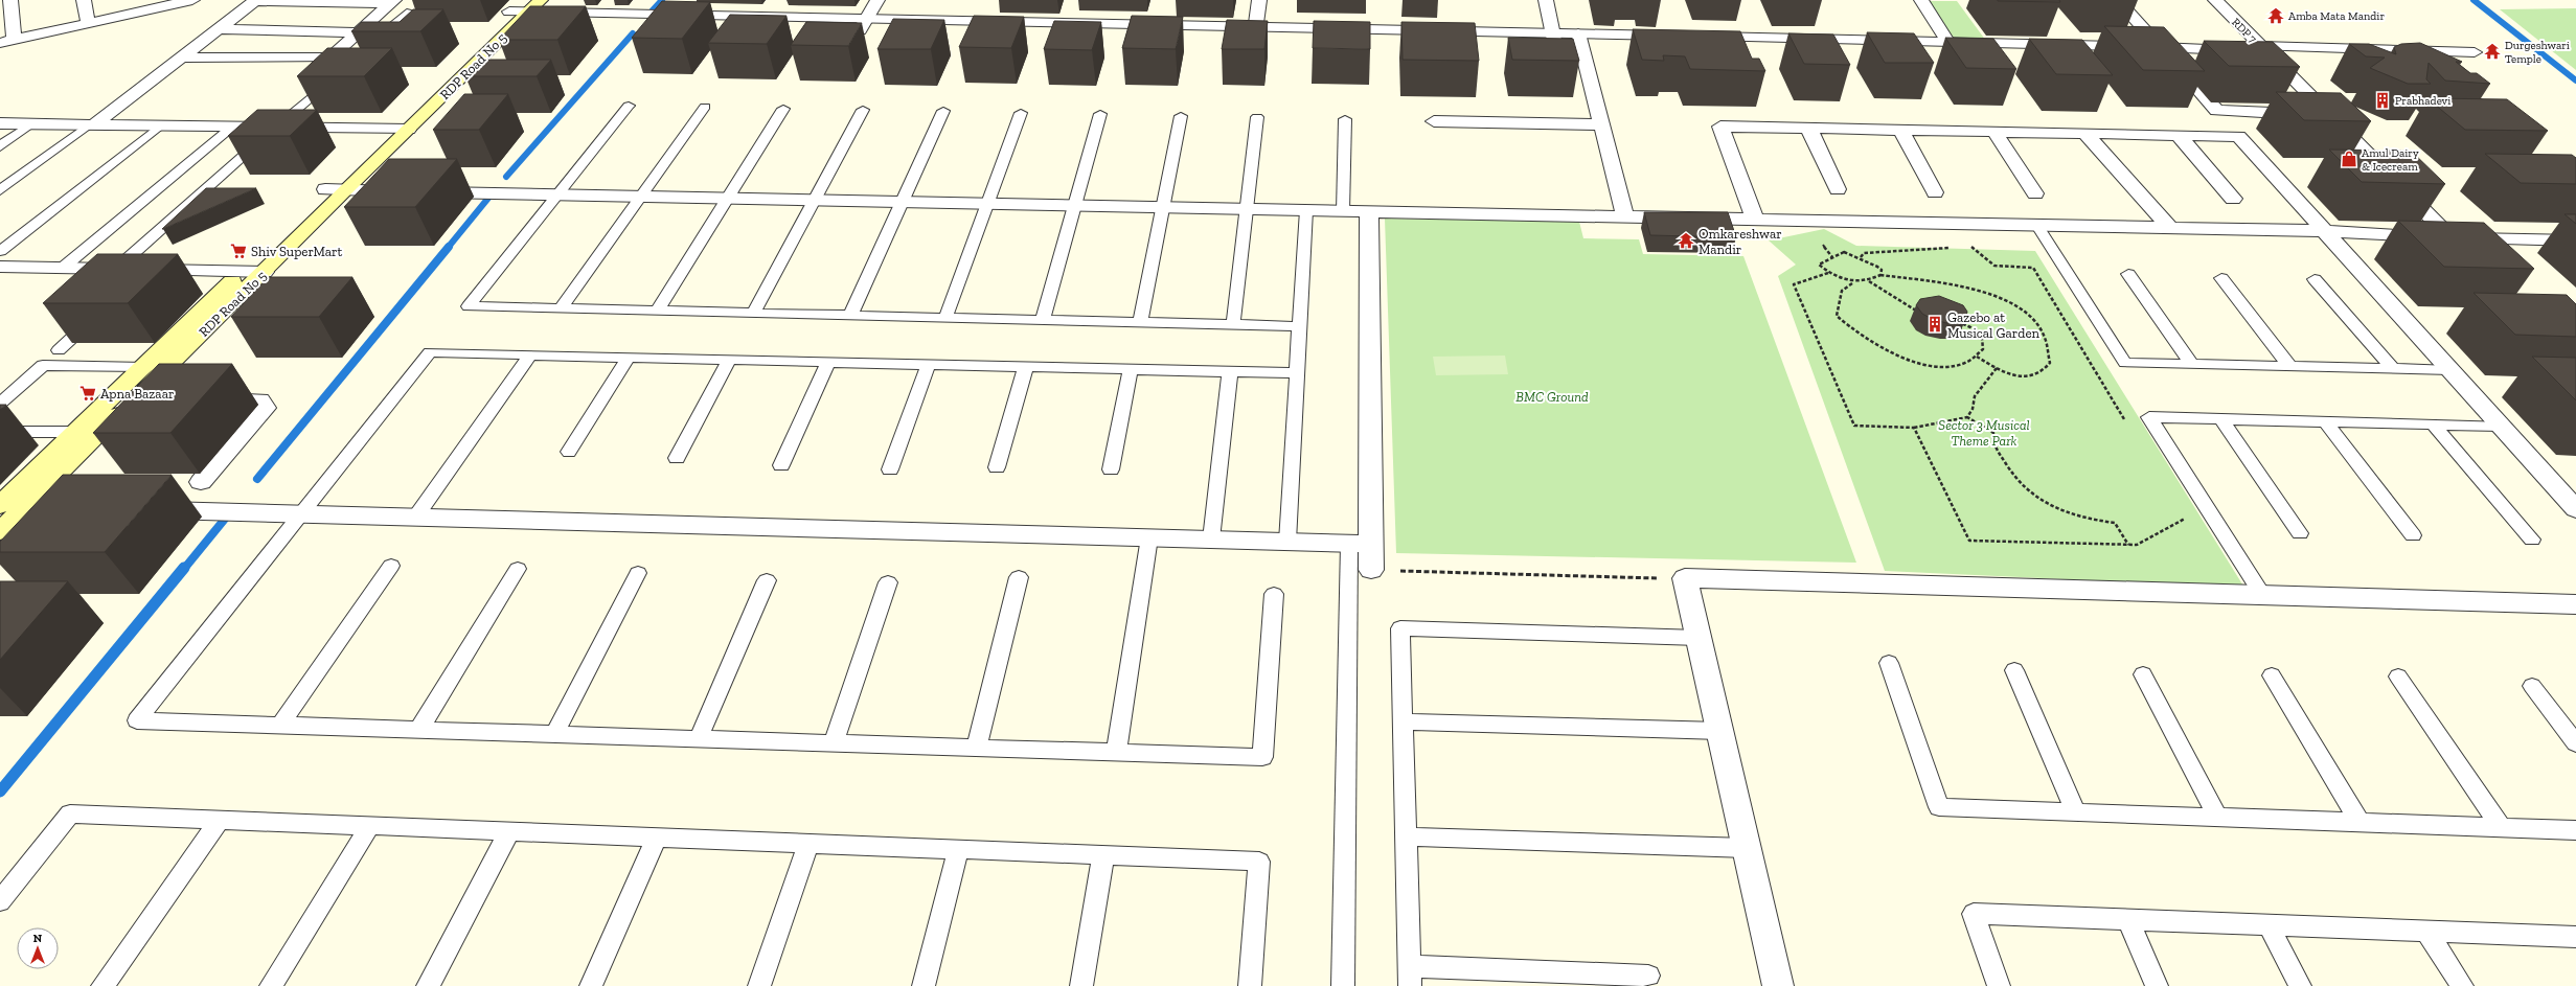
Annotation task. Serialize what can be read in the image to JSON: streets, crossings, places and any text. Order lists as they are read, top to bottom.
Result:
{
  "streets": {
    "main road": ["RDP Road No 5"],
    "street": ["RDP 7"]
  },
  "parks": ["BMC Ground", "Sector 3 Musical Theme Park"],
  "places": {
    "temple": ["Amba Mata Mandir", "Durgeshwari Temple", "Omkareshwar Mandir"],
    "building": ["Prabhadevi", "Gazebo at Musical Garden"],
    "shop": ["Amul Dairy & Icecream"],
    "supermarket": ["Shiv SuperMart", "Apna Bazaar"]
  },
  "north": "top"
}
